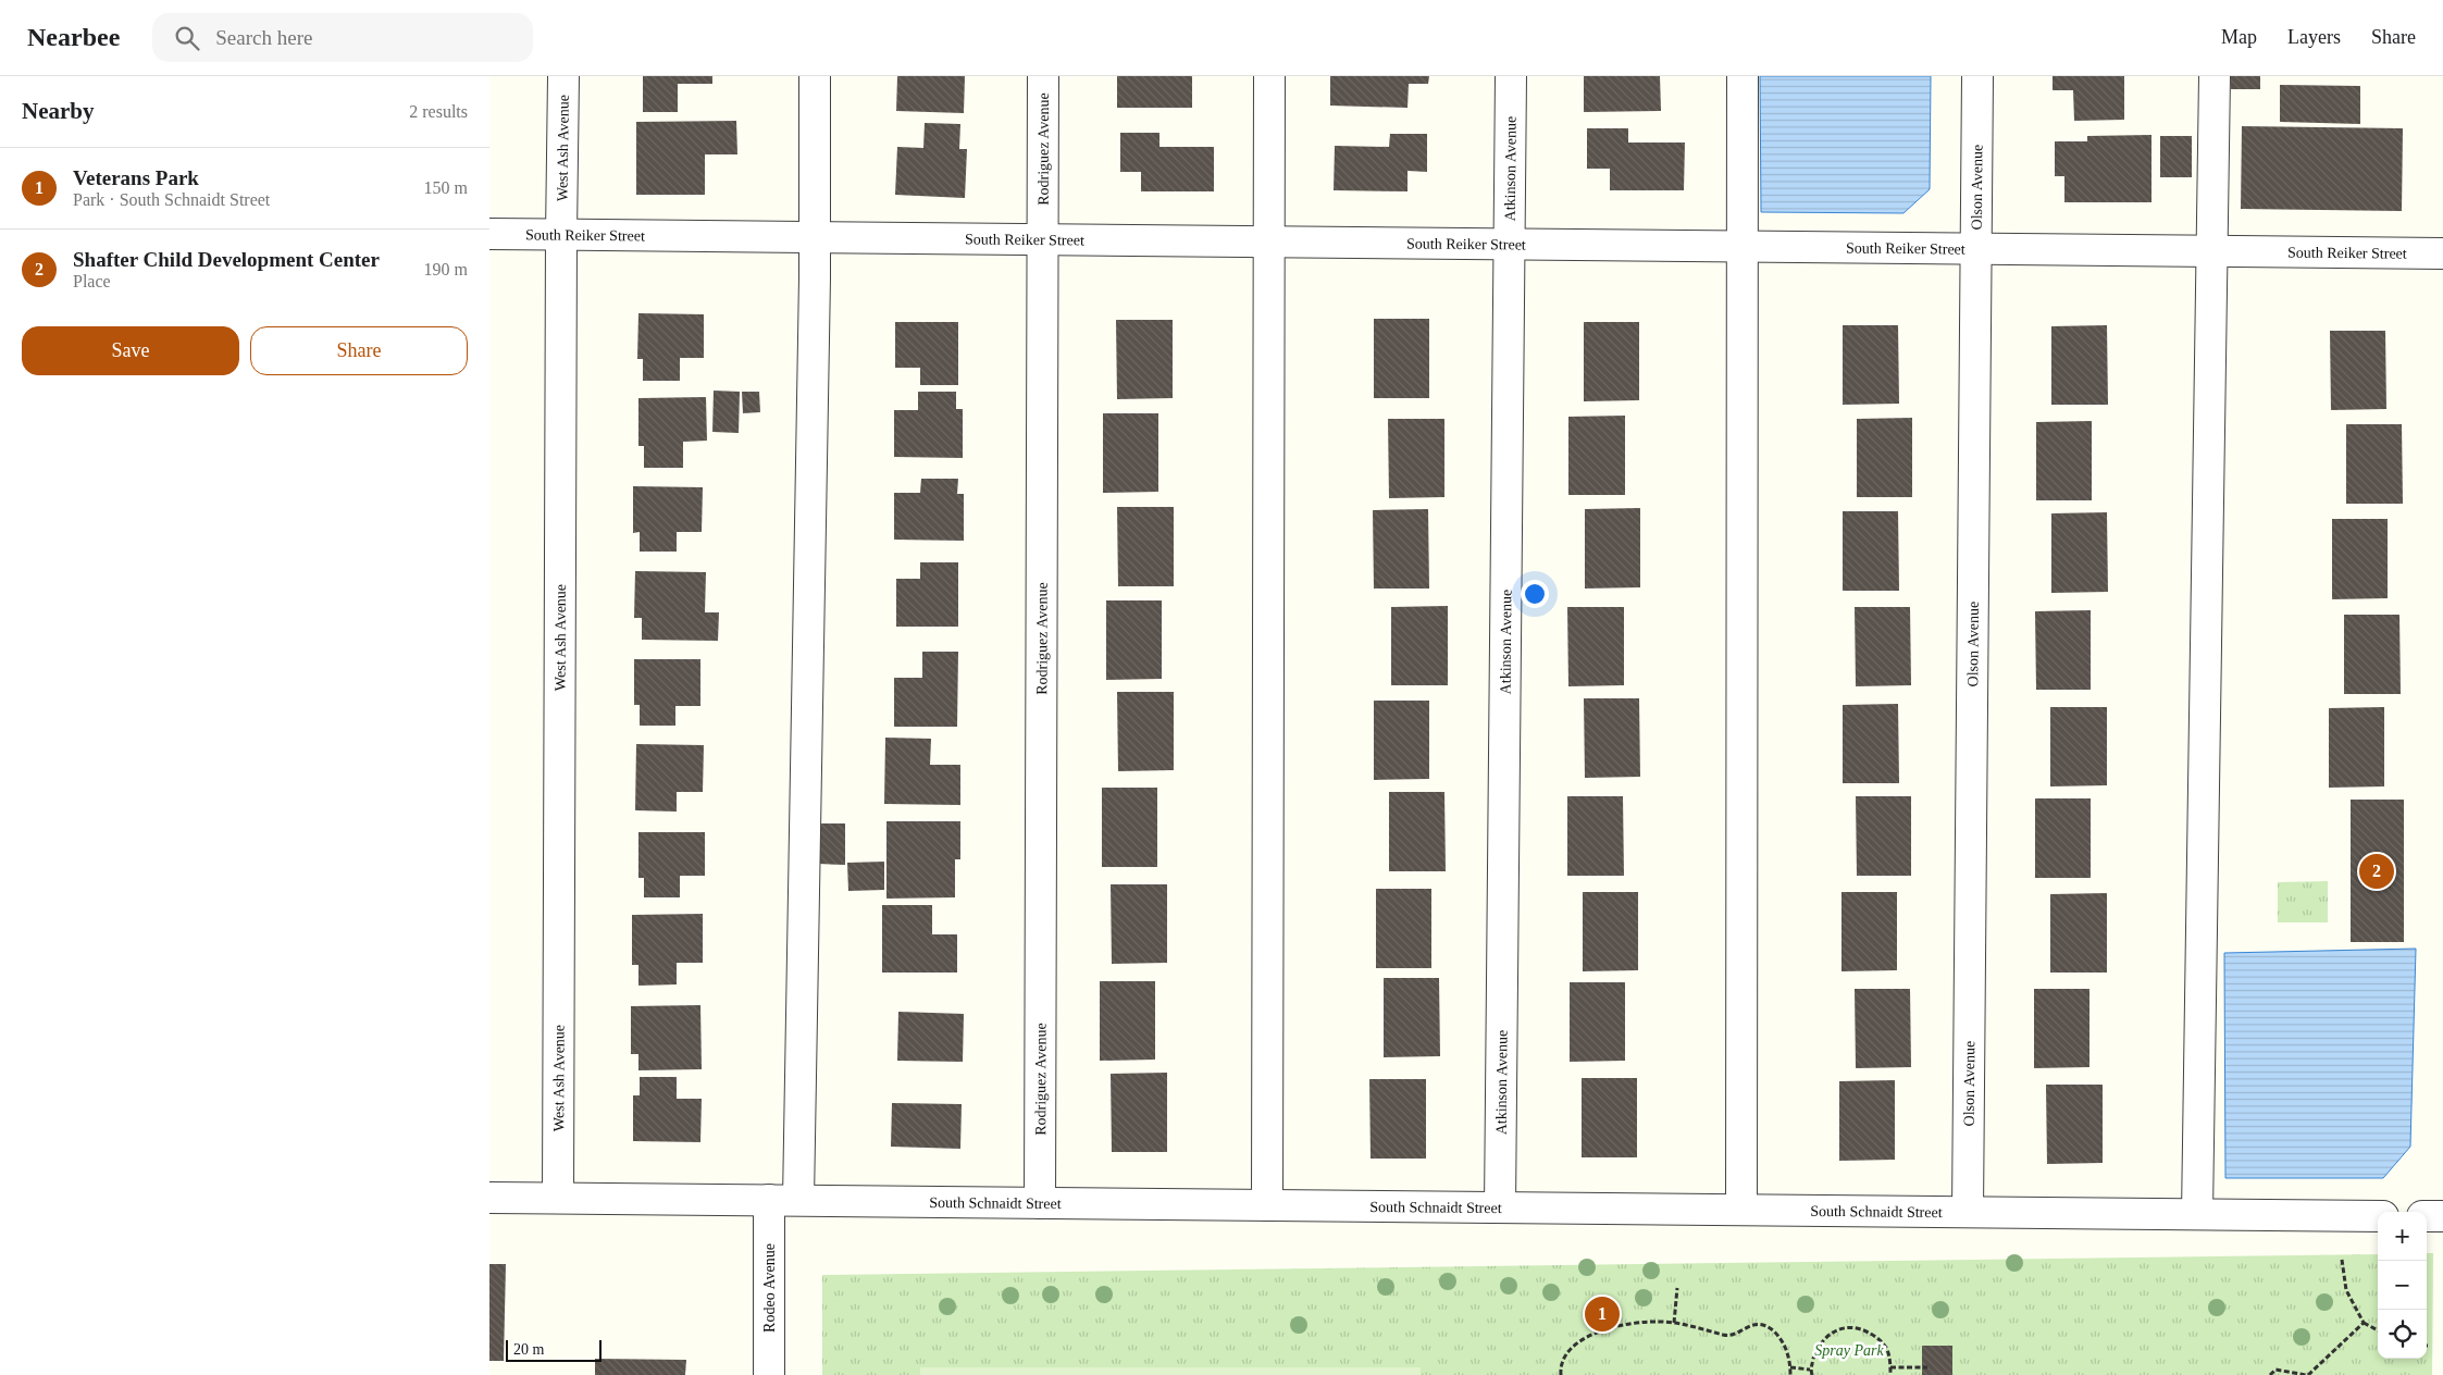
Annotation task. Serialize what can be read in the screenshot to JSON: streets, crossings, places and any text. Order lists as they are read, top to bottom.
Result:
{
  "streets": {
    "street": [
      "West Ash Avenue",
      "Rodriguez Avenue",
      "Atkinson Avenue",
      "Olson Avenue",
      "South Reiker Street",
      "South Schnaidt Street",
      "Rodeo Avenue"
    ]
  },
  "crossings": [
    ["West Ash Avenue", "South Reiker Street"],
    ["West Ash Avenue", "South Schnaidt Street"],
    ["Rodriguez Avenue", "South Reiker Street"],
    ["Rodriguez Avenue", "South Schnaidt Street"],
    ["Atkinson Avenue", "South Reiker Street"],
    ["Atkinson Avenue", "South Schnaidt Street"],
    ["Olson Avenue", "South Reiker Street"],
    ["Olson Avenue", "South Schnaidt Street"],
    ["South Schnaidt Street", "Rodeo Avenue"]
  ],
  "parks": ["Spray Park"],
  "scale_bar": "20 m",
  "page": {
    "header": "Nearbee",
    "search": "Search here",
    "nav": ["Map", "Layers", "Share"],
    "heading": ["Nearby", "2 results"],
    "list": [
      {
        "mark": "1",
        "name": "Veterans Park",
        "note": "Park · South Schnaidt Street",
        "value": "150 m"
      },
      {
        "mark": "2",
        "name": "Shafter Child Development Center",
        "note": "Place",
        "value": "190 m"
      }
    ],
    "buttons": ["Save", "Share"],
    "pins": ["2", "1"],
    "map_buttons": ["+", "−"],
    "scale": "20 m"
  }
}
